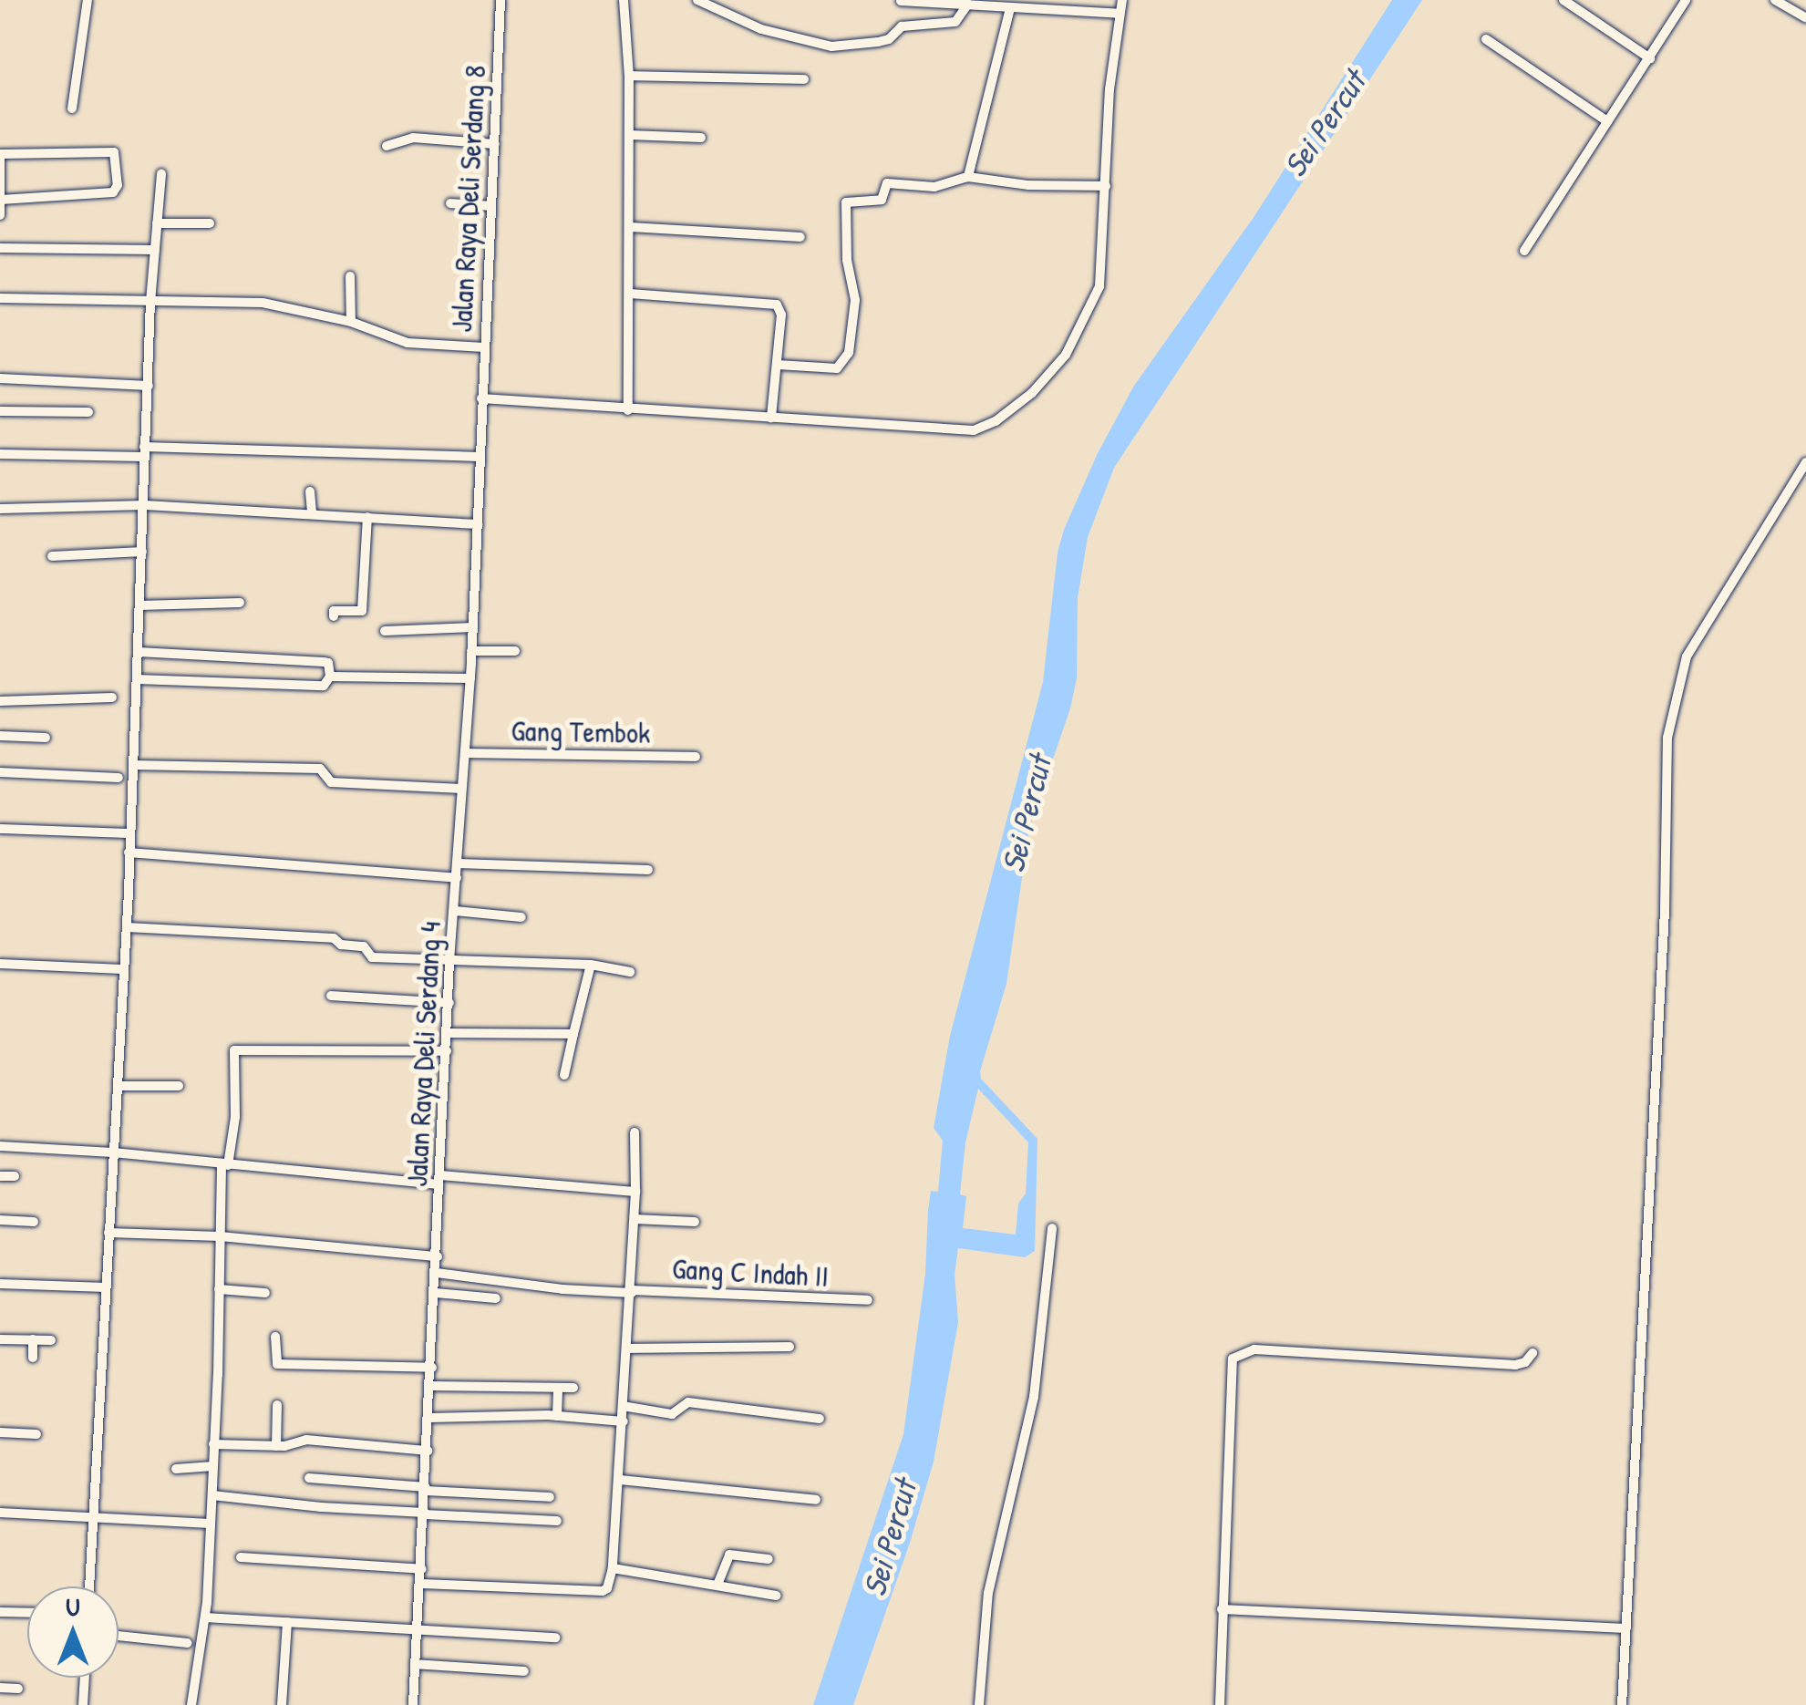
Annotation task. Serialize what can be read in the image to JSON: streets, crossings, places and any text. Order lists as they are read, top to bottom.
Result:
{
  "streets": {
    "street": [
      "Jalan Raya Deli Serdang 8",
      "Gang Tembok",
      "Jalan Raya Deli Serdang 4",
      "Gang C Indah II"
    ]
  },
  "crossings": [
    ["Jalan Raya Deli Serdang 8", "Jalan Raya Deli Serdang 4"],
    ["Gang Tembok", "Jalan Raya Deli Serdang 4"],
    ["Jalan Raya Deli Serdang 4", "Gang C Indah II"]
  ],
  "water": ["Sei Percut"],
  "north": "top"
}
